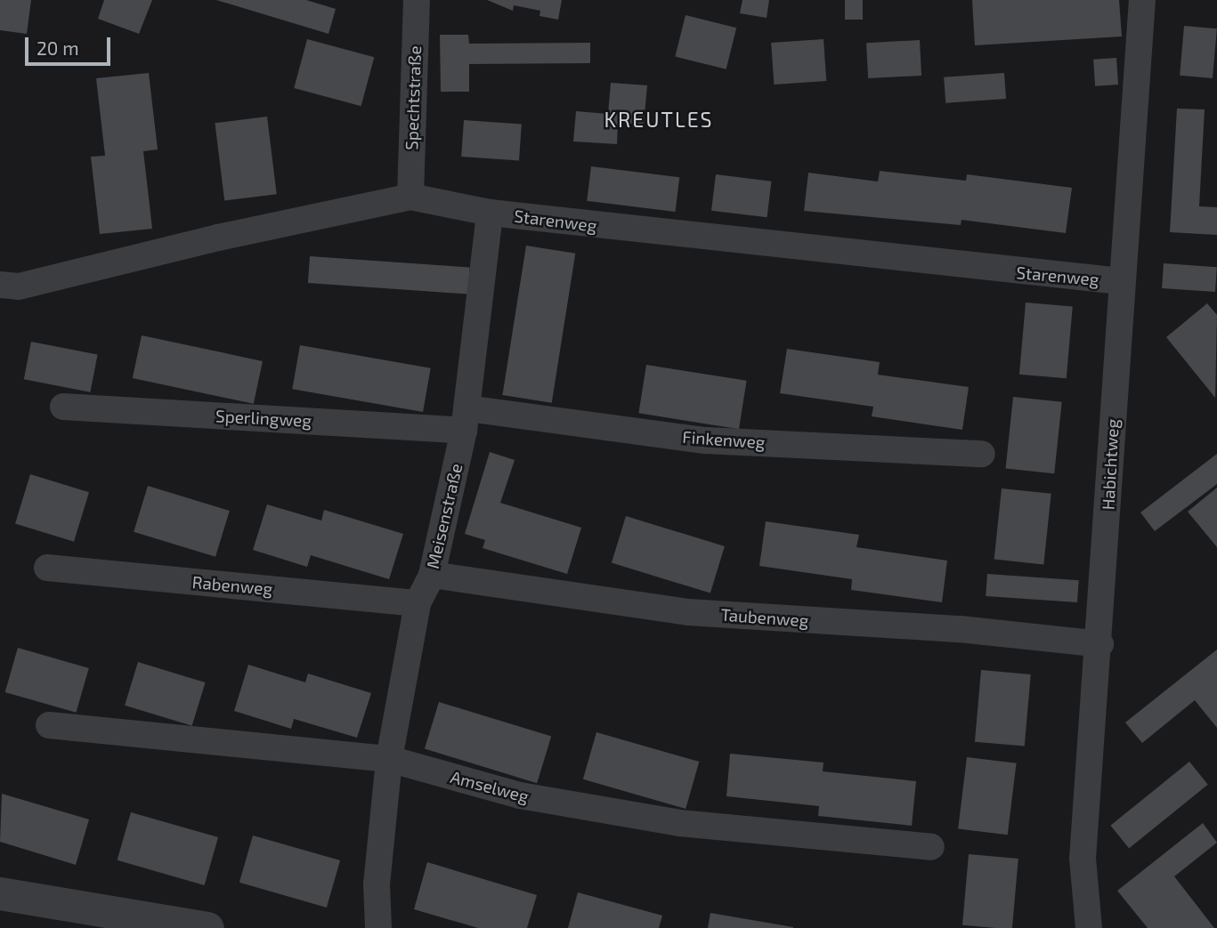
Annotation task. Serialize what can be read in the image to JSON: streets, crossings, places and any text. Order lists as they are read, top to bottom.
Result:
{
  "streets": {
    "street": [
      "Spechtstraße",
      "Starenweg",
      "Sperlingweg",
      "Finkenweg",
      "Habichtweg",
      "Meisenstraße",
      "Rabenweg",
      "Taubenweg",
      "Amselweg"
    ]
  },
  "crossings": [
    ["Spechtstraße", "Starenweg"],
    ["Starenweg", "Habichtweg"],
    ["Starenweg", "Meisenstraße"],
    ["Sperlingweg", "Finkenweg"],
    ["Sperlingweg", "Meisenstraße"],
    ["Finkenweg", "Meisenstraße"],
    ["Habichtweg", "Taubenweg"],
    ["Meisenstraße", "Rabenweg"],
    ["Meisenstraße", "Taubenweg"],
    ["Meisenstraße", "Amselweg"]
  ],
  "districts": ["KREUTLES"],
  "scale_bar": "20 m"
}
